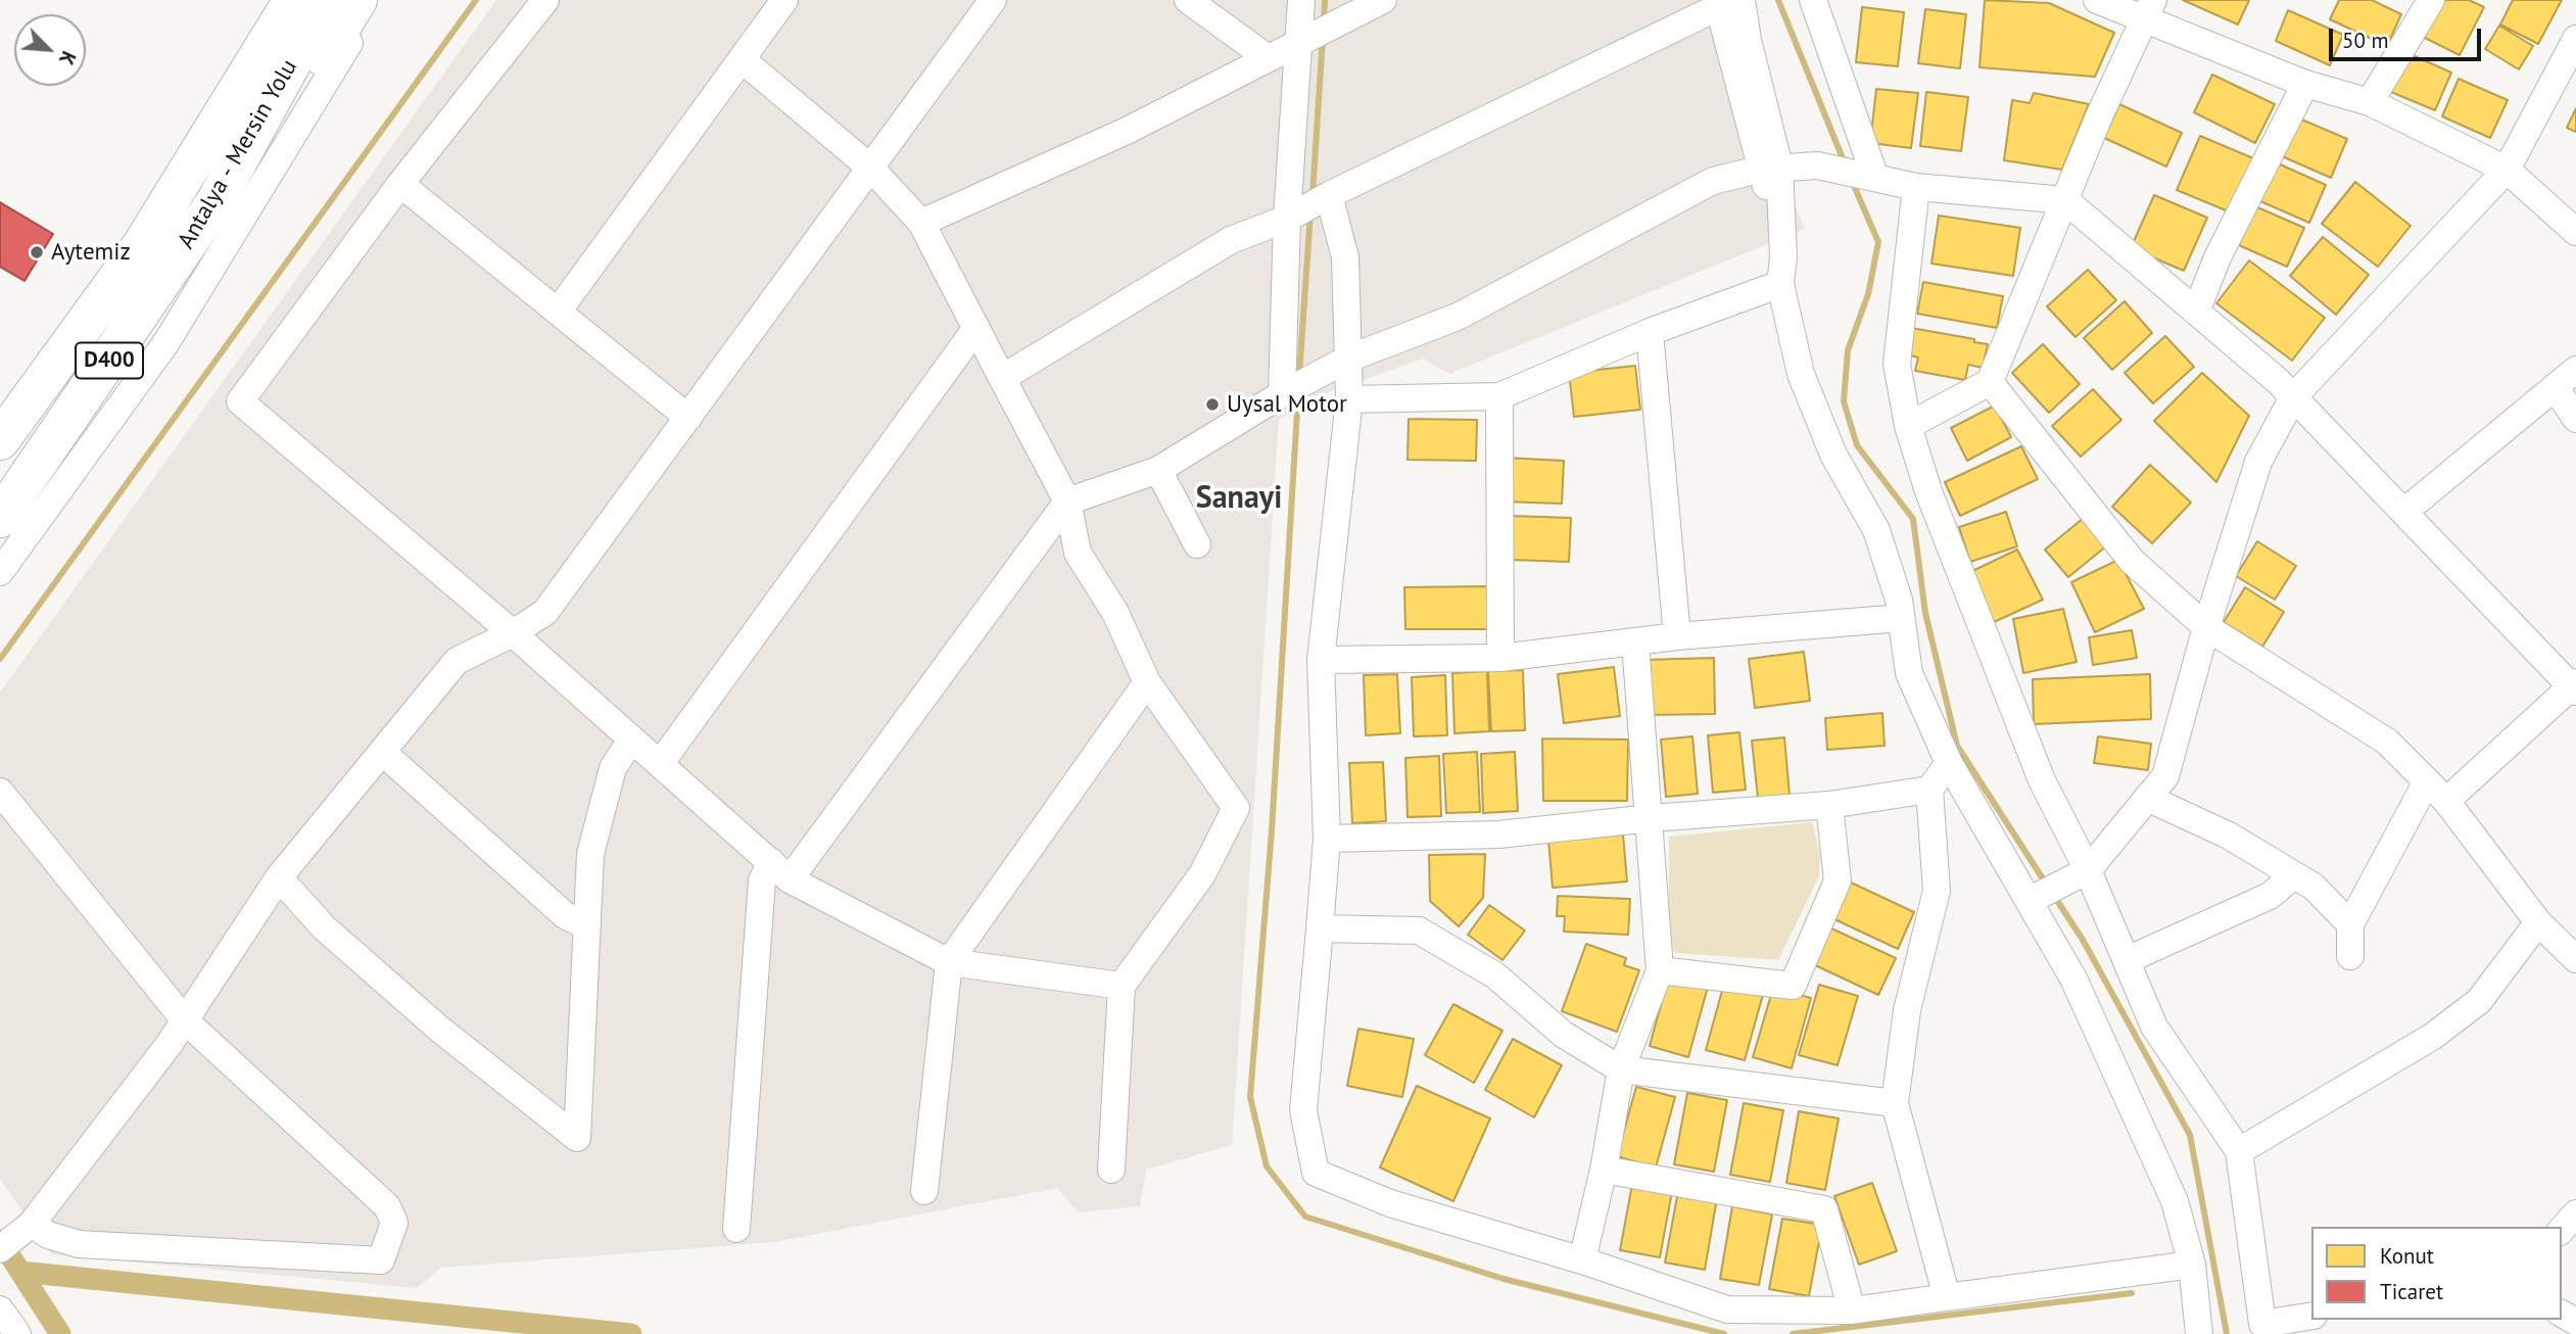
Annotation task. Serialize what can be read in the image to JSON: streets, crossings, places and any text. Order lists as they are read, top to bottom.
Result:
{
  "streets": {
    "highway": ["Antalya - Mersin Yolu", "D400"]
  },
  "districts": ["Sanayi"],
  "places": ["Aytemiz", "Uysal Motor"],
  "legend": ["Konut", "Ticaret"],
  "scale_bar": "50 m",
  "north": "bottom right"
}
